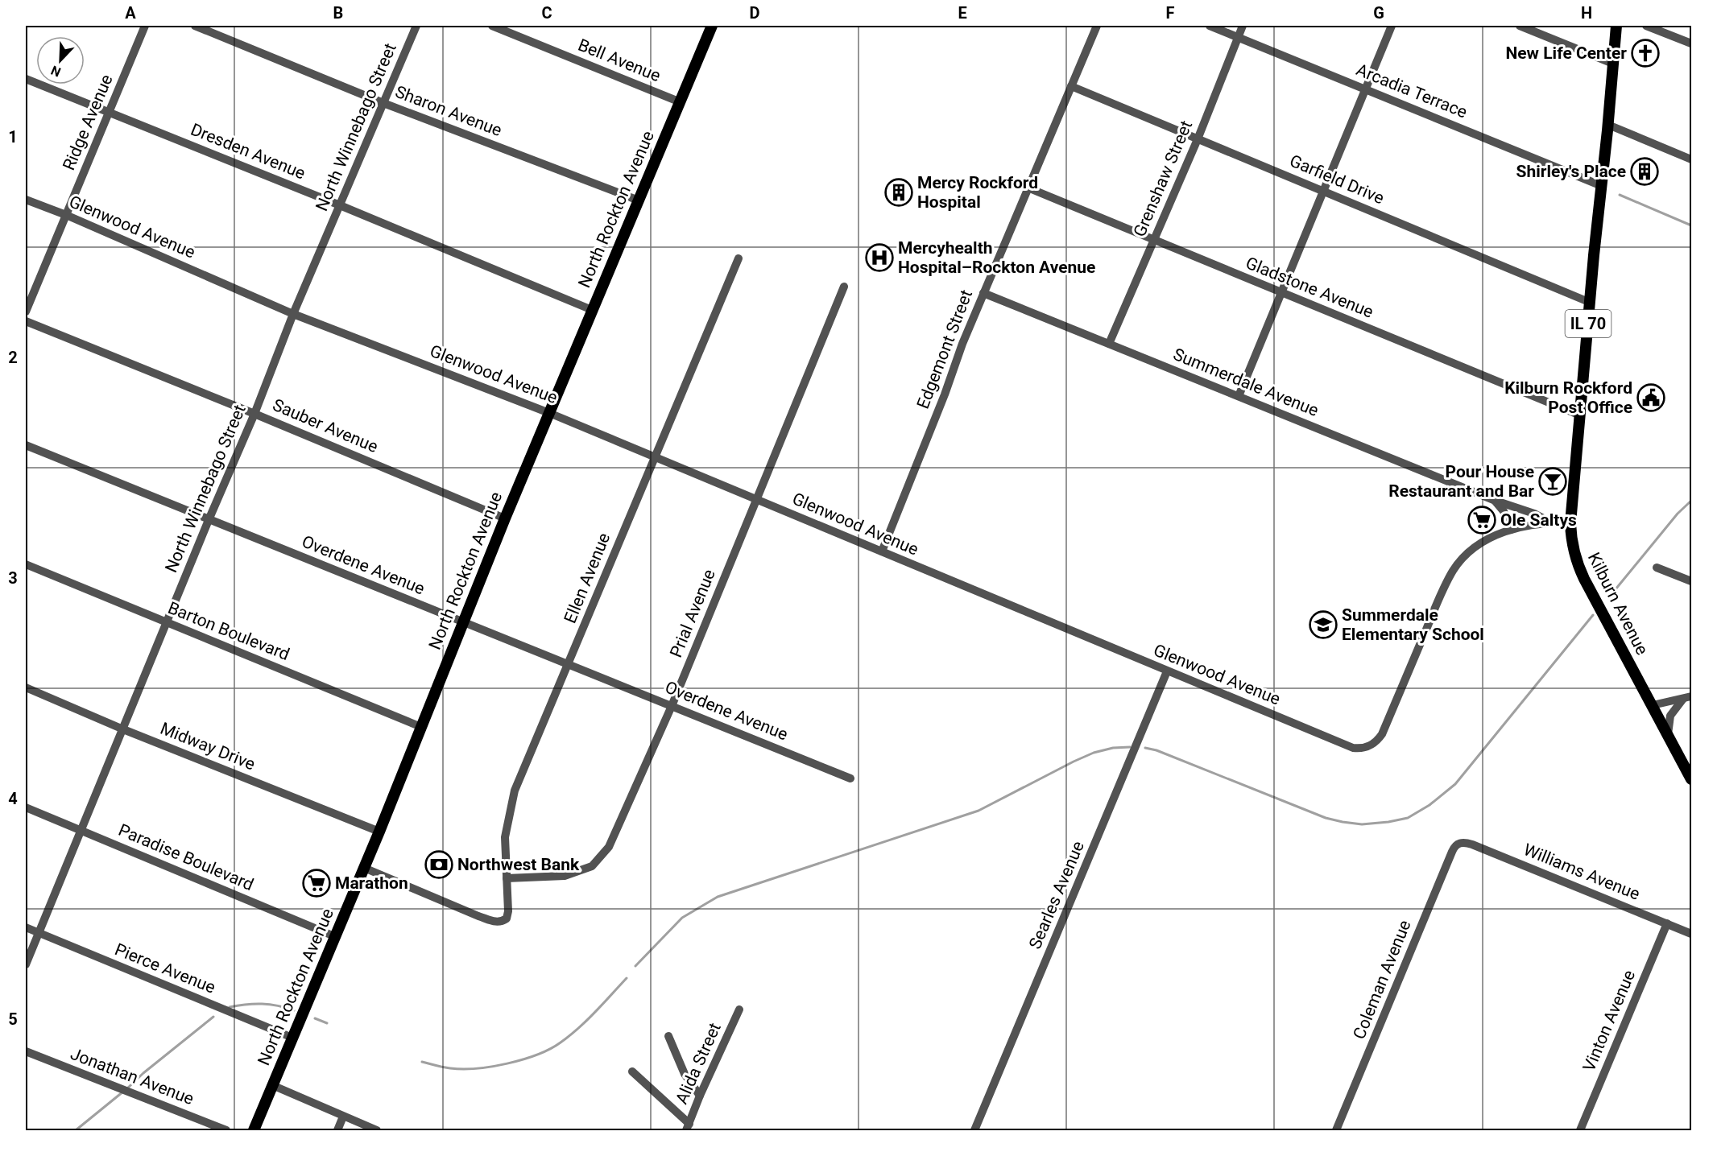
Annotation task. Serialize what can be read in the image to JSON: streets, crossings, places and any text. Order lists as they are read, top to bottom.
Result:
{
  "streets": {
    "main road": ["North Rockton Avenue", "IL 70", "Kilburn Avenue"],
    "street": [
      "Bell Avenue",
      "Arcadia Terrace",
      "Sharon Avenue",
      "Ridge Avenue",
      "North Winnebago Street",
      "Dresden Avenue",
      "Grenshaw Street",
      "Garfield Drive",
      "Glenwood Avenue",
      "Gladstone Avenue",
      "Edgemont Street",
      "Summerdale Avenue",
      "Sauber Avenue",
      "Overdene Avenue",
      "Ellen Avenue",
      "Prial Avenue",
      "Barton Boulevard",
      "Midway Drive",
      "Paradise Boulevard",
      "Williams Avenue",
      "Searles Avenue",
      "Pierce Avenue",
      "Coleman Avenue",
      "Vinton Avenue",
      "Alida Street",
      "Jonathan Avenue"
    ]
  },
  "crossings": [
    ["Bell Avenue", "North Rockton Avenue"],
    ["Arcadia Terrace", "Grenshaw Street"],
    ["Arcadia Terrace", "Kilburn Avenue"],
    ["Sharon Avenue", "North Winnebago Street"],
    ["Sharon Avenue", "North Rockton Avenue"],
    ["Ridge Avenue", "Dresden Avenue"],
    ["Ridge Avenue", "Glenwood Avenue"],
    ["North Winnebago Street", "Dresden Avenue"],
    ["North Winnebago Street", "Glenwood Avenue"],
    ["North Winnebago Street", "Sauber Avenue"],
    ["North Winnebago Street", "Overdene Avenue"],
    ["North Winnebago Street", "Barton Boulevard"],
    ["North Winnebago Street", "Midway Drive"],
    ["North Winnebago Street", "Paradise Boulevard"],
    ["North Winnebago Street", "Pierce Avenue"],
    ["Dresden Avenue", "North Rockton Avenue"],
    ["Grenshaw Street", "Garfield Drive"],
    ["Grenshaw Street", "Gladstone Avenue"],
    ["Grenshaw Street", "Summerdale Avenue"],
    ["Garfield Drive", "Edgemont Street"],
    ["Garfield Drive", "Kilburn Avenue"],
    ["North Rockton Avenue", "Glenwood Avenue"],
    ["North Rockton Avenue", "Sauber Avenue"],
    ["North Rockton Avenue", "Overdene Avenue"],
    ["North Rockton Avenue", "Ellen Avenue"],
    ["North Rockton Avenue", "Barton Boulevard"],
    ["North Rockton Avenue", "Midway Drive"],
    ["North Rockton Avenue", "Paradise Boulevard"],
    ["North Rockton Avenue", "Pierce Avenue"],
    ["Glenwood Avenue", "Edgemont Street"],
    ["Glenwood Avenue", "Summerdale Avenue"],
    ["Glenwood Avenue", "Ellen Avenue"],
    ["Glenwood Avenue", "Kilburn Avenue"],
    ["Glenwood Avenue", "Prial Avenue"],
    ["Glenwood Avenue", "Searles Avenue"],
    ["Gladstone Avenue", "Edgemont Street"],
    ["Gladstone Avenue", "Kilburn Avenue"],
    ["Edgemont Street", "Summerdale Avenue"],
    ["Overdene Avenue", "Ellen Avenue"],
    ["Overdene Avenue", "Prial Avenue"],
    ["Ellen Avenue", "Prial Avenue"],
    ["Williams Avenue", "Coleman Avenue"],
    ["Williams Avenue", "Vinton Avenue"]
  ],
  "places": {
    "church": ["New Life Center"],
    "building": ["Shirley's Place", "Mercy Rockford Hospital"],
    "hospital": ["Mercyhealth Hospital–Rockton Avenue"],
    "public building": ["Kilburn Rockford Post Office"],
    "bar": ["Pour House Restaurant and Bar"],
    "supermarket": ["Ole Saltys", "Marathon"],
    "school or university": ["Summerdale Elementary School"],
    "bank": ["Northwest Bank"]
  },
  "north": "bottom left",
  "grid": {
    "columns": [
      "A",
      "B",
      "C",
      "D",
      "E",
      "F",
      "G",
      "H"
    ],
    "rows": [
      "1",
      "2",
      "3",
      "4",
      "5"
    ]
  }
}
